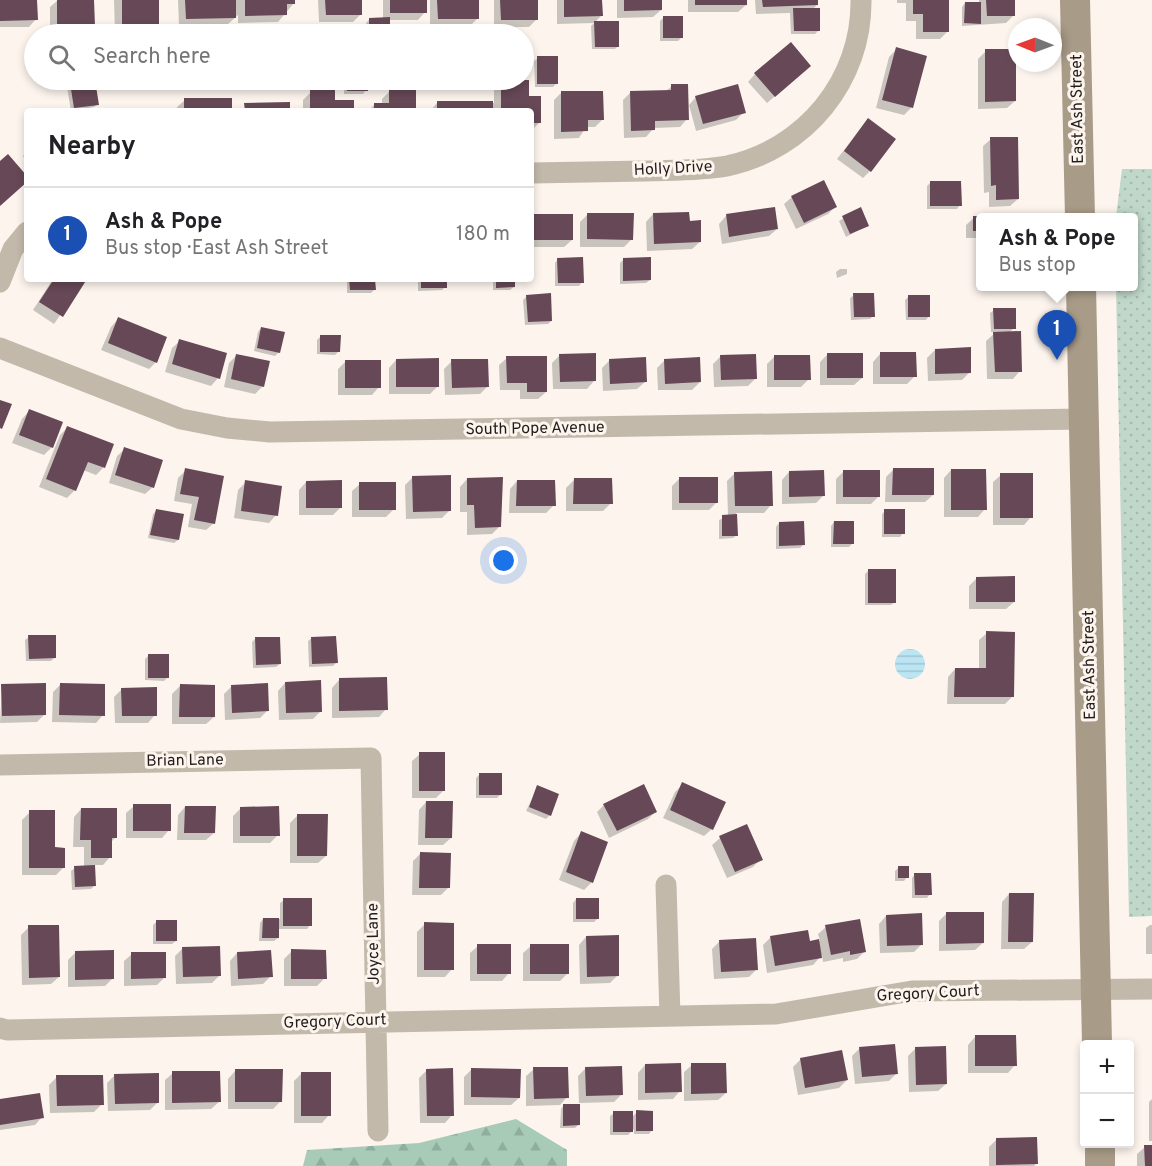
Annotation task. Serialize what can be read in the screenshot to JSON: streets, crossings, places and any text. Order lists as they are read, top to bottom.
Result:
{
  "streets": {
    "street": [
      "East Ash Street",
      "Holly Drive",
      "South Pope Avenue",
      "Brian Lane",
      "Joyce Lane",
      "Gregory Court"
    ]
  },
  "crossings": [
    ["East Ash Street", "South Pope Avenue"],
    ["East Ash Street", "Gregory Court"],
    ["Brian Lane", "Joyce Lane"],
    ["Joyce Lane", "Gregory Court"]
  ],
  "north": "left",
  "page": {
    "search": "Search here",
    "heading": "Nearby",
    "list": [
      {
        "mark": "1",
        "name": "Ash & Pope",
        "note": "Bus stop · East Ash Street",
        "value": "180 m"
      }
    ],
    "popup": ["Ash & Pope", "Bus stop"],
    "pins": "1",
    "map_buttons": ["+", "−"]
  }
}
